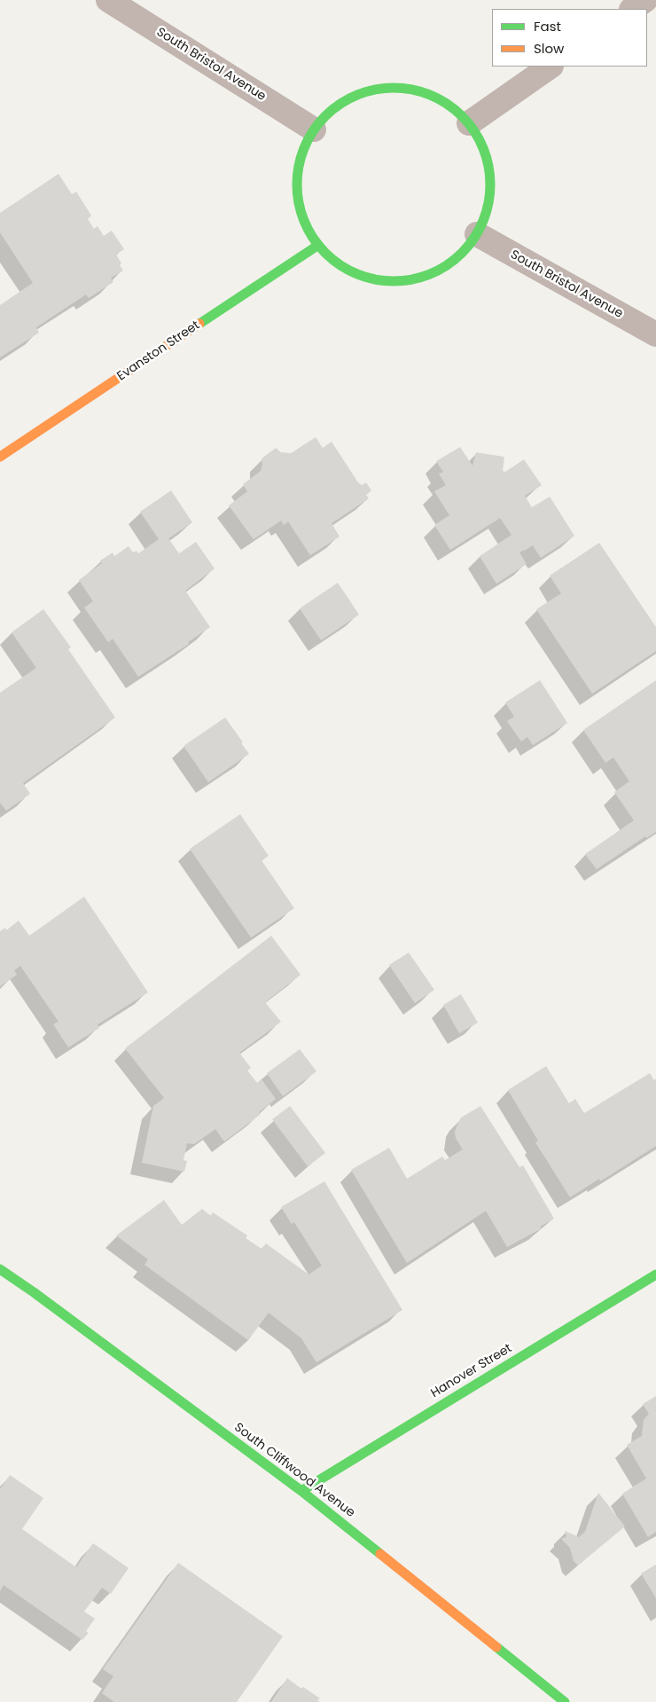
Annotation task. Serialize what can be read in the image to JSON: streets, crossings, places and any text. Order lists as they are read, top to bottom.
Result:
{
  "streets": {
    "street": [
      "South Bristol Avenue",
      "Evanston Street",
      "Hanover Street",
      "South Cliffwood Avenue"
    ]
  },
  "crossings": [
    ["Hanover Street", "South Cliffwood Avenue"]
  ],
  "legend": ["Fast", "Slow"]
}
